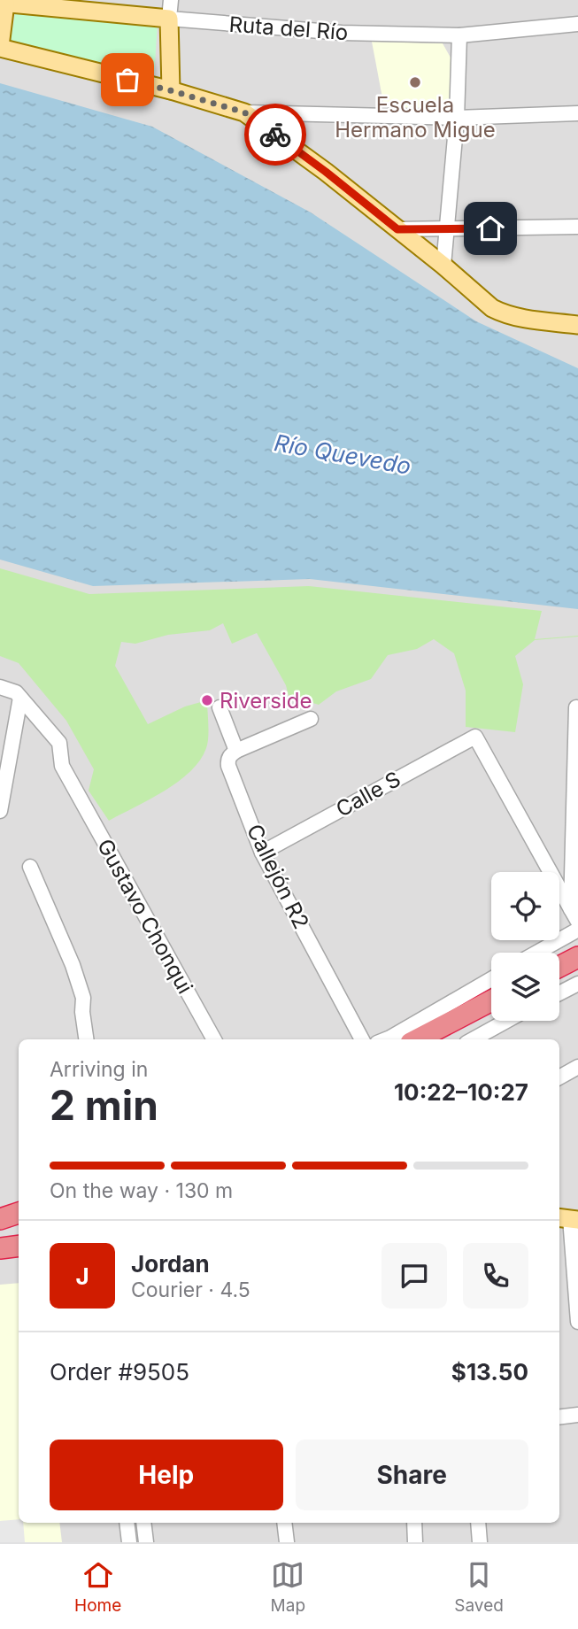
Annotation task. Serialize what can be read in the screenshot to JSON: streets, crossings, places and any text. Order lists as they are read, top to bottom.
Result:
{
  "streets": {
    "main road": ["Ruta del Río"],
    "street": ["Calle S", "Callejón R2", "Gustavo Chonqui"]
  },
  "crossings": [
    ["Calle S", "Callejón R2"]
  ],
  "water": ["Río Quevedo"],
  "places": ["Escuela Hermano Migue", "Riverside"],
  "page": {
    "heading": ["2 min", "Arriving in", "10:22–10:27"],
    "panel": [
      "Jordan",
      "Courier · 4.5",
      "Order #9505",
      "$13.50"
    ],
    "bar": "On the way · 130 m",
    "round": "J",
    "buttons": ["Help", "Share"],
    "tabs": ["Home", "Map", "Saved"]
  }
}
